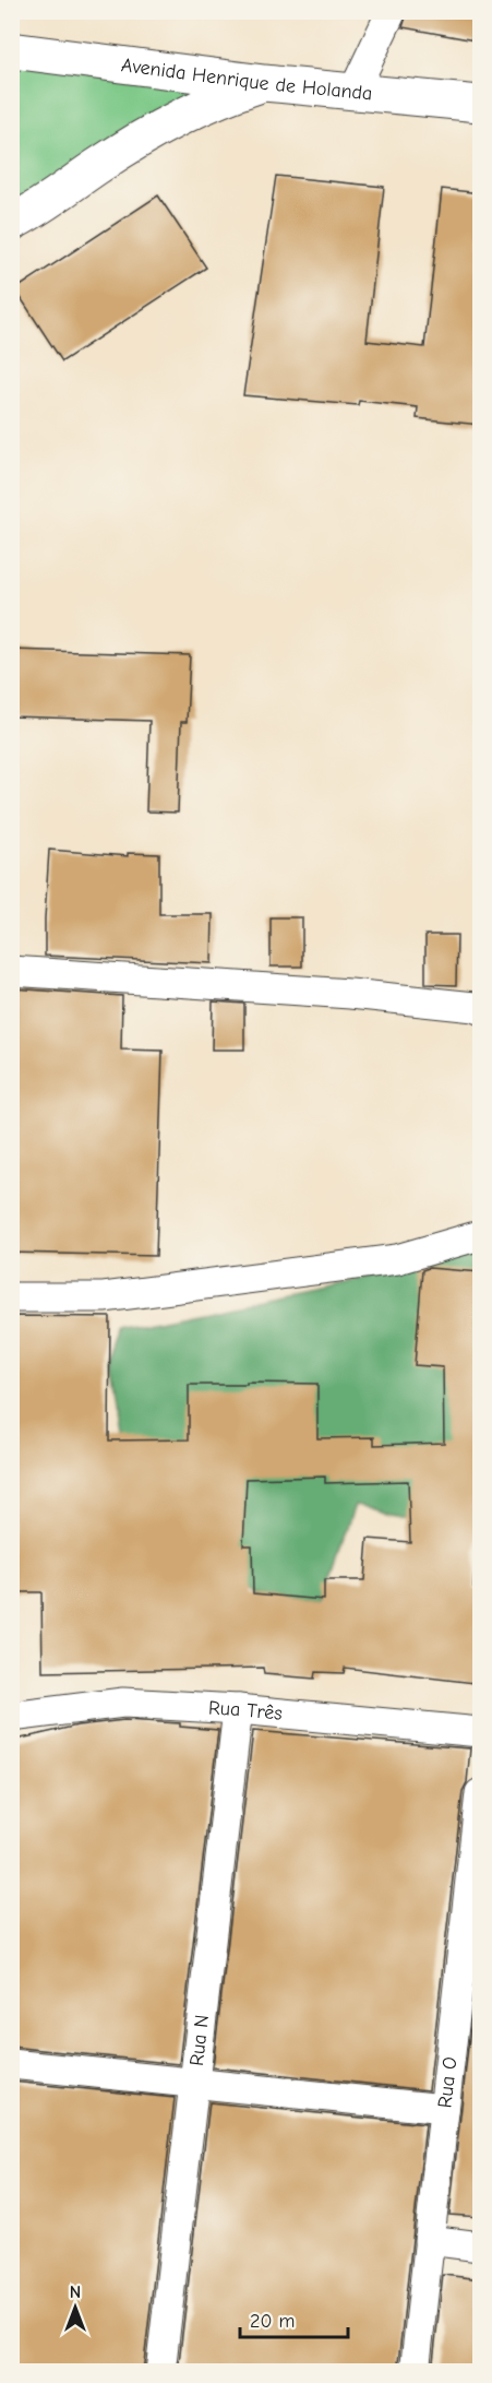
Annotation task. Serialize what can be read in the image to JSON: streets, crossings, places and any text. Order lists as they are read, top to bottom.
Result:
{
  "streets": {
    "main road": ["Avenida Henrique de Holanda"],
    "street": ["Rua Três", "Rua N", "Rua O"]
  },
  "crossings": [
    ["Rua Três", "Rua N"]
  ],
  "scale_bar": "20 m",
  "north": "top"
}
